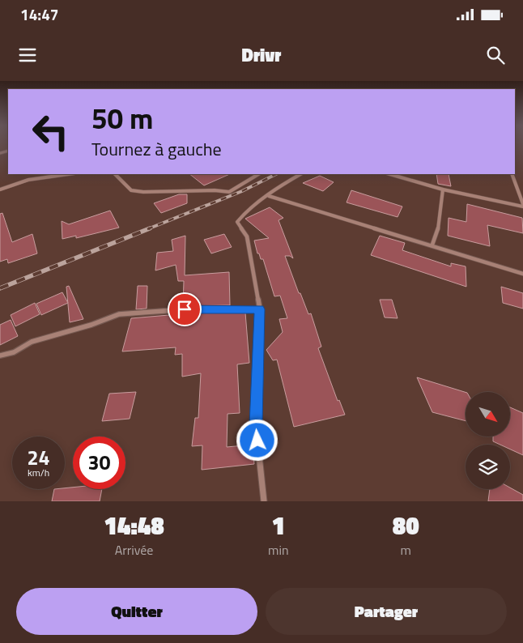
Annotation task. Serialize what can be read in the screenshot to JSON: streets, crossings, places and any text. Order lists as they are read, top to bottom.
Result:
{
  "north": "bottom right",
  "page": {
    "status": "14:47",
    "header": "Drivr",
    "turn": ["50 m", "Tournez à gauche"],
    "speed": "24 km/h",
    "limit": "30",
    "eta": [
      "14:48",
      "Arrivée",
      "1",
      "min",
      "80",
      "m"
    ],
    "buttons": ["Quitter", "Partager"]
  }
}
